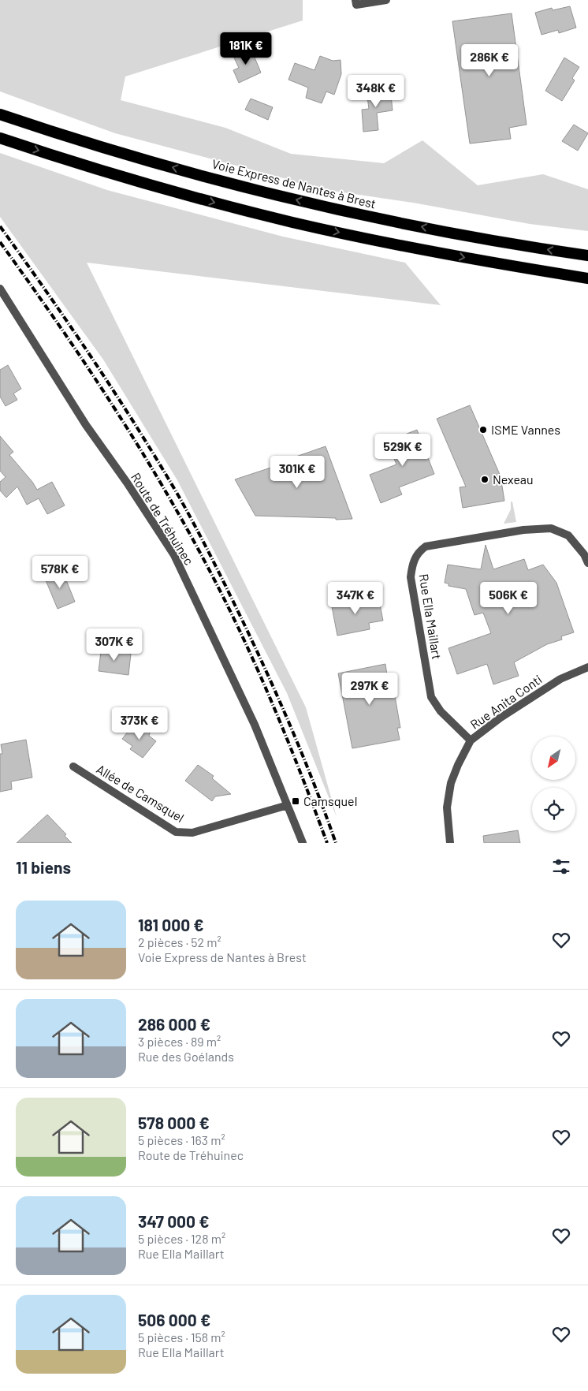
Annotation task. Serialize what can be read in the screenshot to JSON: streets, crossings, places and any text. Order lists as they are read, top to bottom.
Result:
{
  "streets": {
    "highway": ["Voie Express de Nantes à Brest"],
    "street": [
      "Route de Tréhuinec",
      "Rue Ella Maillart",
      "Rue Anita Conti",
      "Allée de Camsquel"
    ]
  },
  "crossings": [
    ["Route de Tréhuinec", "Allée de Camsquel"],
    ["Rue Ella Maillart", "Rue Anita Conti"]
  ],
  "places": {
    "other": ["ISME Vannes", "Nexeau"],
    "transit": ["Camsquel"]
  },
  "north": "bottom left",
  "page": {
    "price": [
      "181K €",
      "286K €",
      "348K €",
      "529K €",
      "301K €",
      "578K €",
      "347K €",
      "506K €",
      "307K €",
      "297K €",
      "373K €"
    ],
    "heading": "11 biens",
    "list": [
      {
        "name": "181 000 €",
        "note": "2 pièces · 52 m² · Voie Express de Nantes à Brest"
      },
      {
        "name": "286 000 €",
        "note": "3 pièces · 89 m² · Rue des Goélands"
      },
      {
        "name": "578 000 €",
        "note": "5 pièces · 163 m² · Route de Tréhuinec"
      },
      {
        "name": "347 000 €",
        "note": "5 pièces · 128 m² · Rue Ella Maillart"
      },
      {
        "name": "506 000 €",
        "note": "5 pièces · 158 m² · Rue Ella Maillart"
      }
    ]
  }
}
